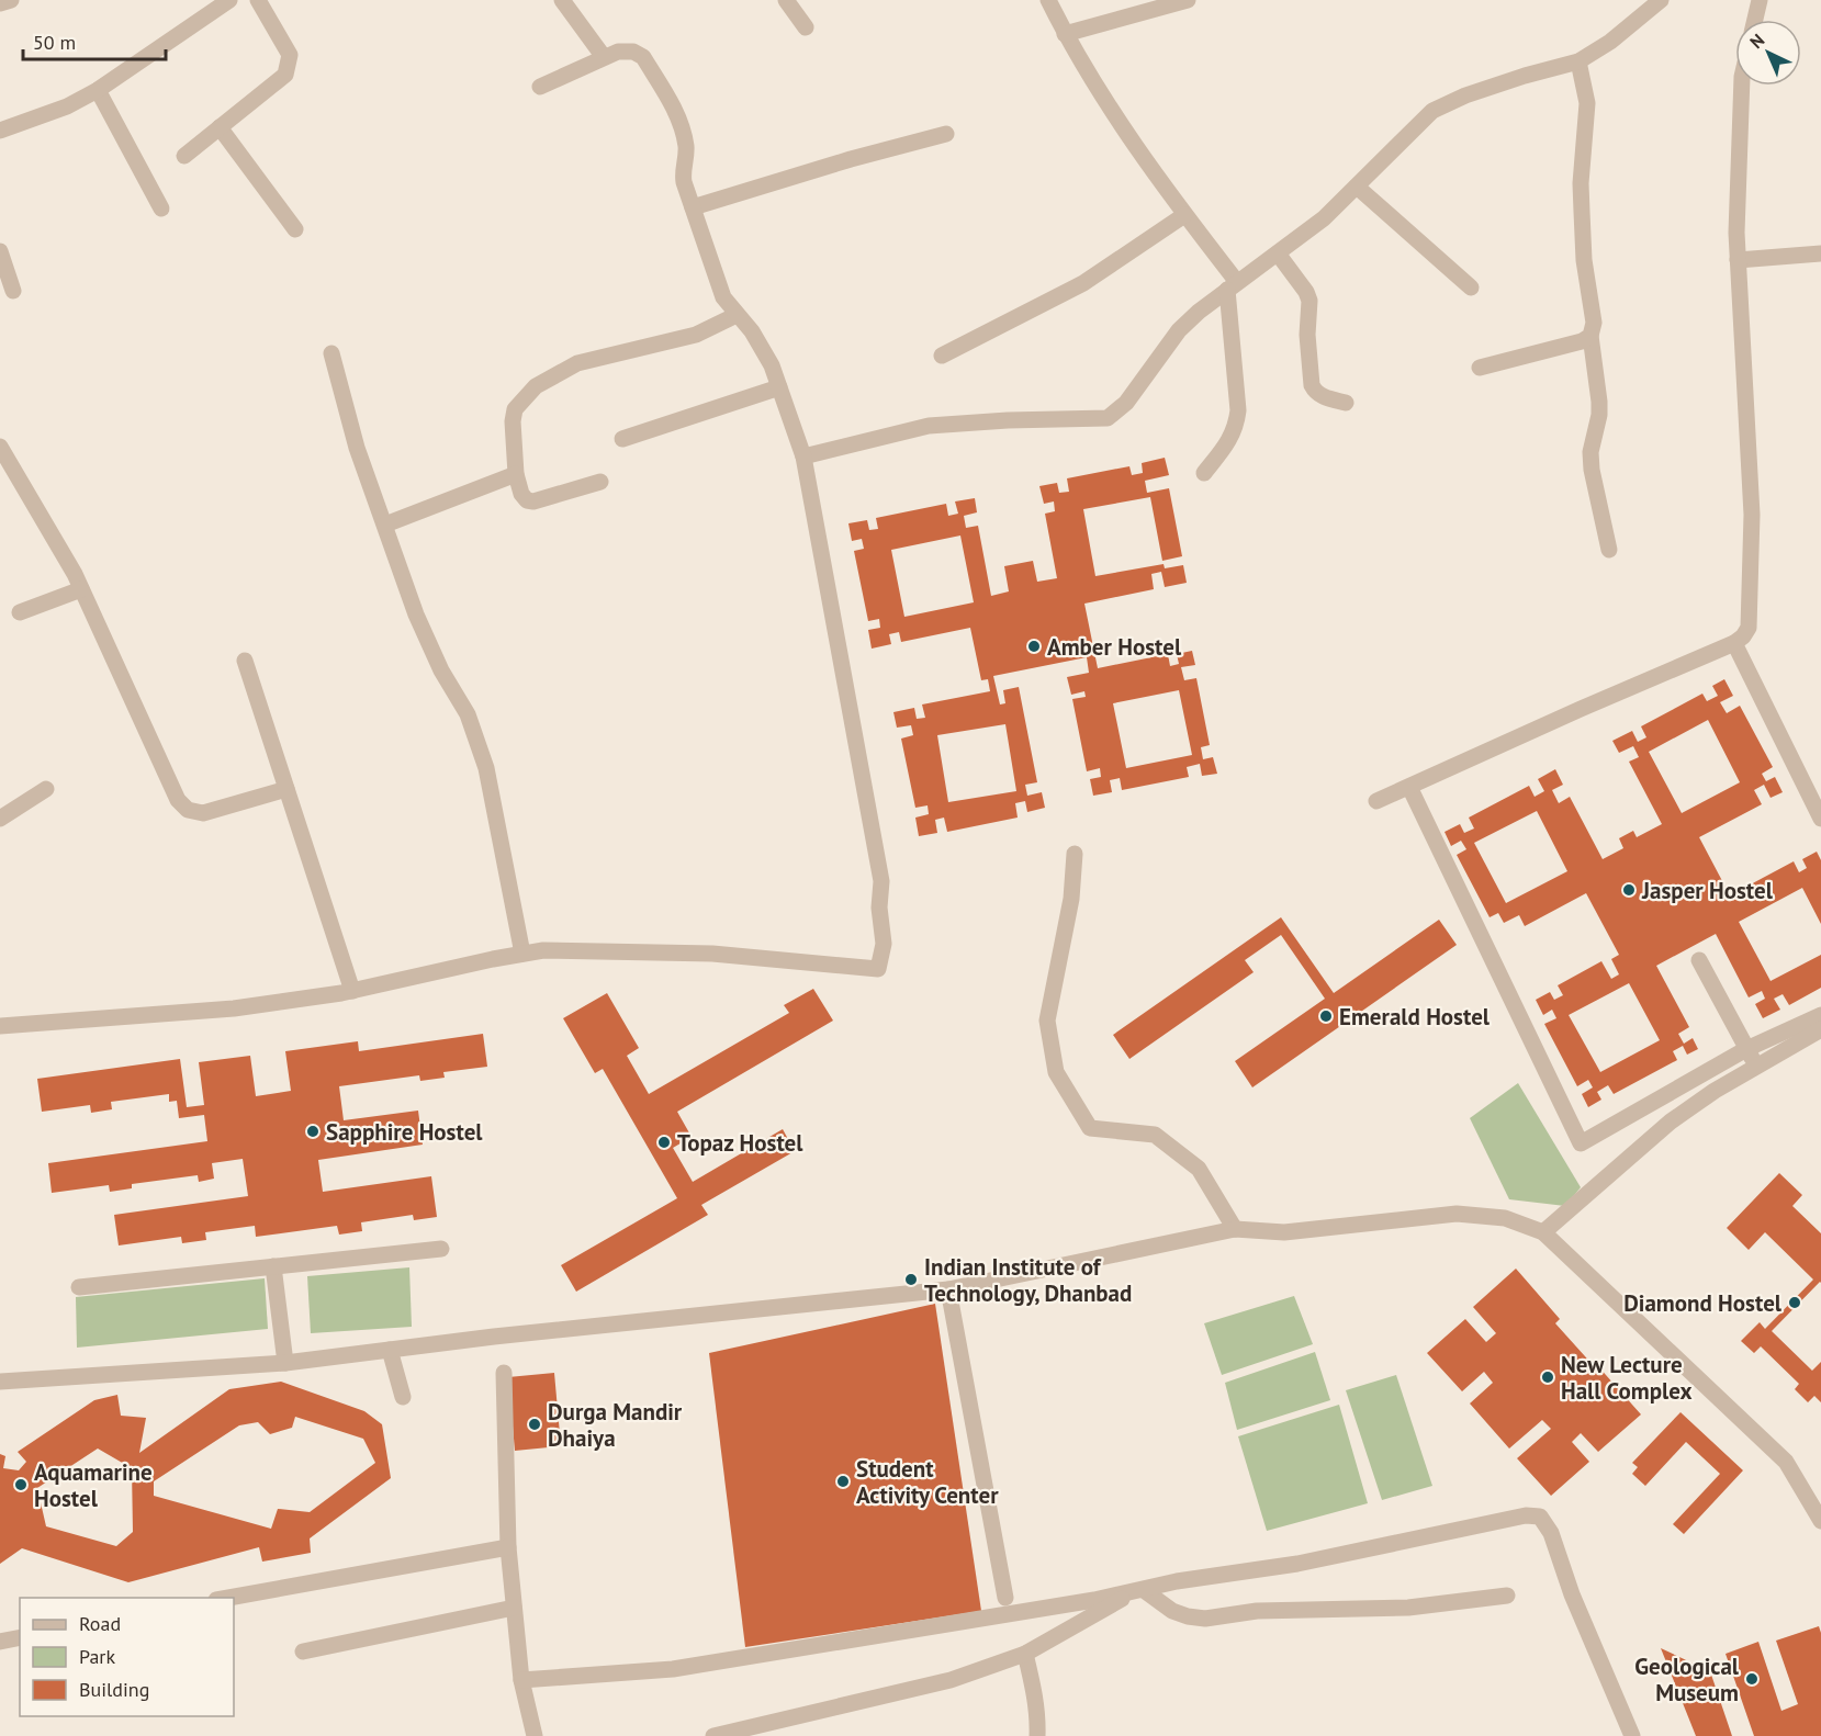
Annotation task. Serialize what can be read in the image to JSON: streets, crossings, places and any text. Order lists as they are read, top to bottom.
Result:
{
  "places": [
    "Amber Hostel",
    "Jasper Hostel",
    "Emerald Hostel",
    "Sapphire Hostel",
    "Topaz Hostel",
    "Indian Institute of Technology, Dhanbad",
    "Diamond Hostel",
    "New Lecture Hall Complex",
    "Durga Mandir Dhaiya",
    "Student Activity Center",
    "Aquamarine Hostel",
    "Geological Museum"
  ],
  "legend": ["Road", "Park", "Building"],
  "scale_bar": "50 m",
  "north": "top left"
}
